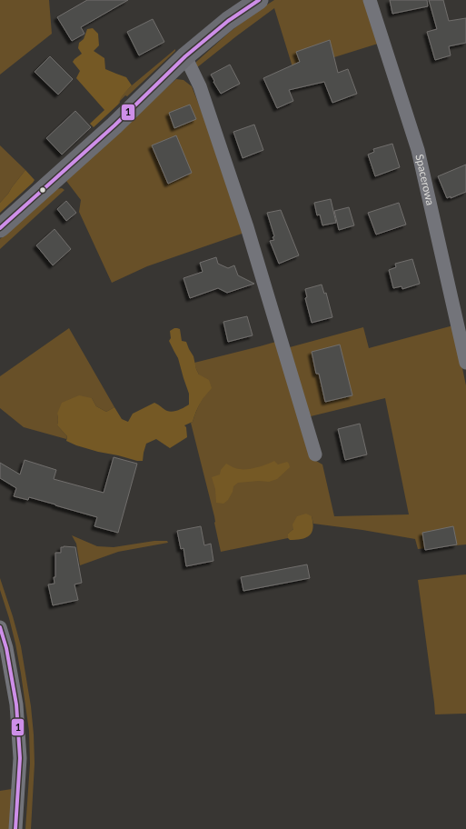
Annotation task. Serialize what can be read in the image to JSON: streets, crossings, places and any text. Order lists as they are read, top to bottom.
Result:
{
  "streets": {
    "street": ["Spacerowa"]
  },
  "lines": ["transit line 1"]
}
